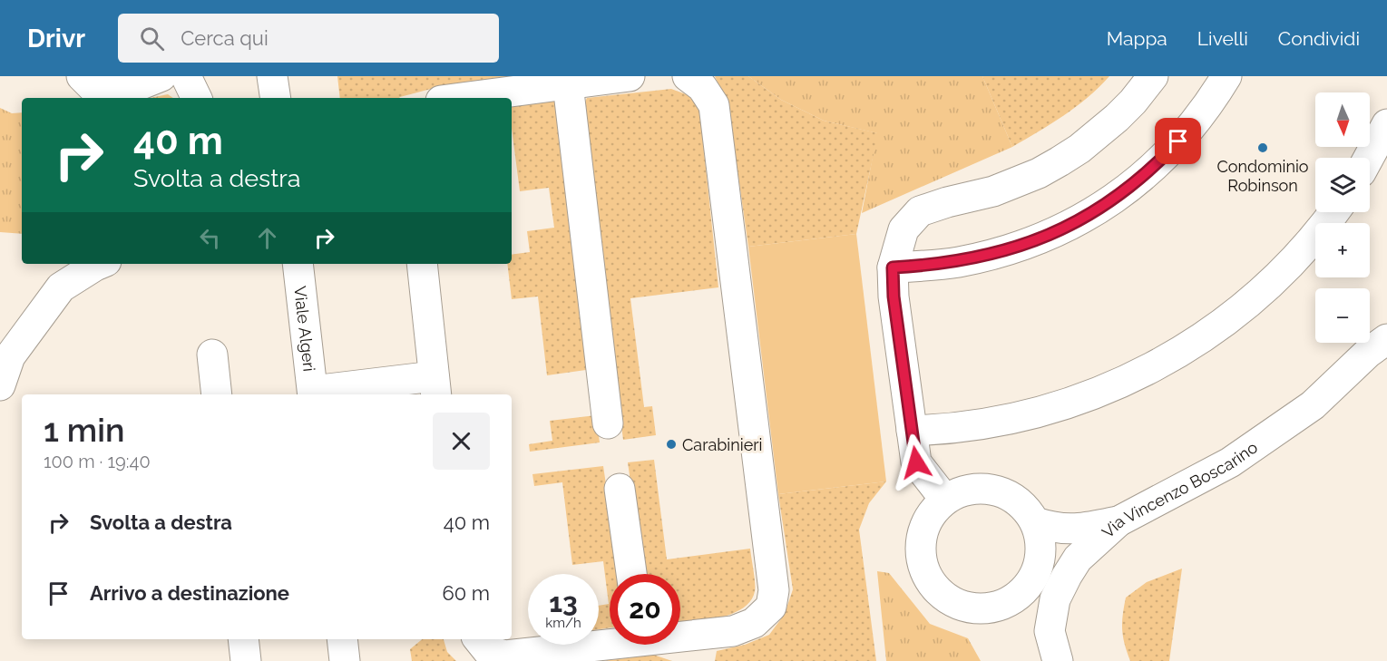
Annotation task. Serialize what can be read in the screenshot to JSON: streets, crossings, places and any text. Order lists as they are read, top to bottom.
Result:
{
  "streets": {
    "street": ["Viale Algeri", "Via Vincenzo Boscarino"]
  },
  "places": ["Condominio Robinson", "Carabinieri"],
  "north": "bottom",
  "page": {
    "header": "Drivr",
    "search": "Cerca qui",
    "nav": ["Mappa", "Livelli", "Condividi"],
    "map_buttons": ["+", "−"],
    "turn": ["40 m", "Svolta a destra"],
    "heading": ["1 min", "100 m · 19:40"],
    "list": [
      {
        "name": "Svolta a destra",
        "value": "40 m"
      },
      {
        "name": "Arrivo a destinazione",
        "value": "60 m"
      }
    ],
    "speed": "13 km/h",
    "limit": "20"
  }
}
